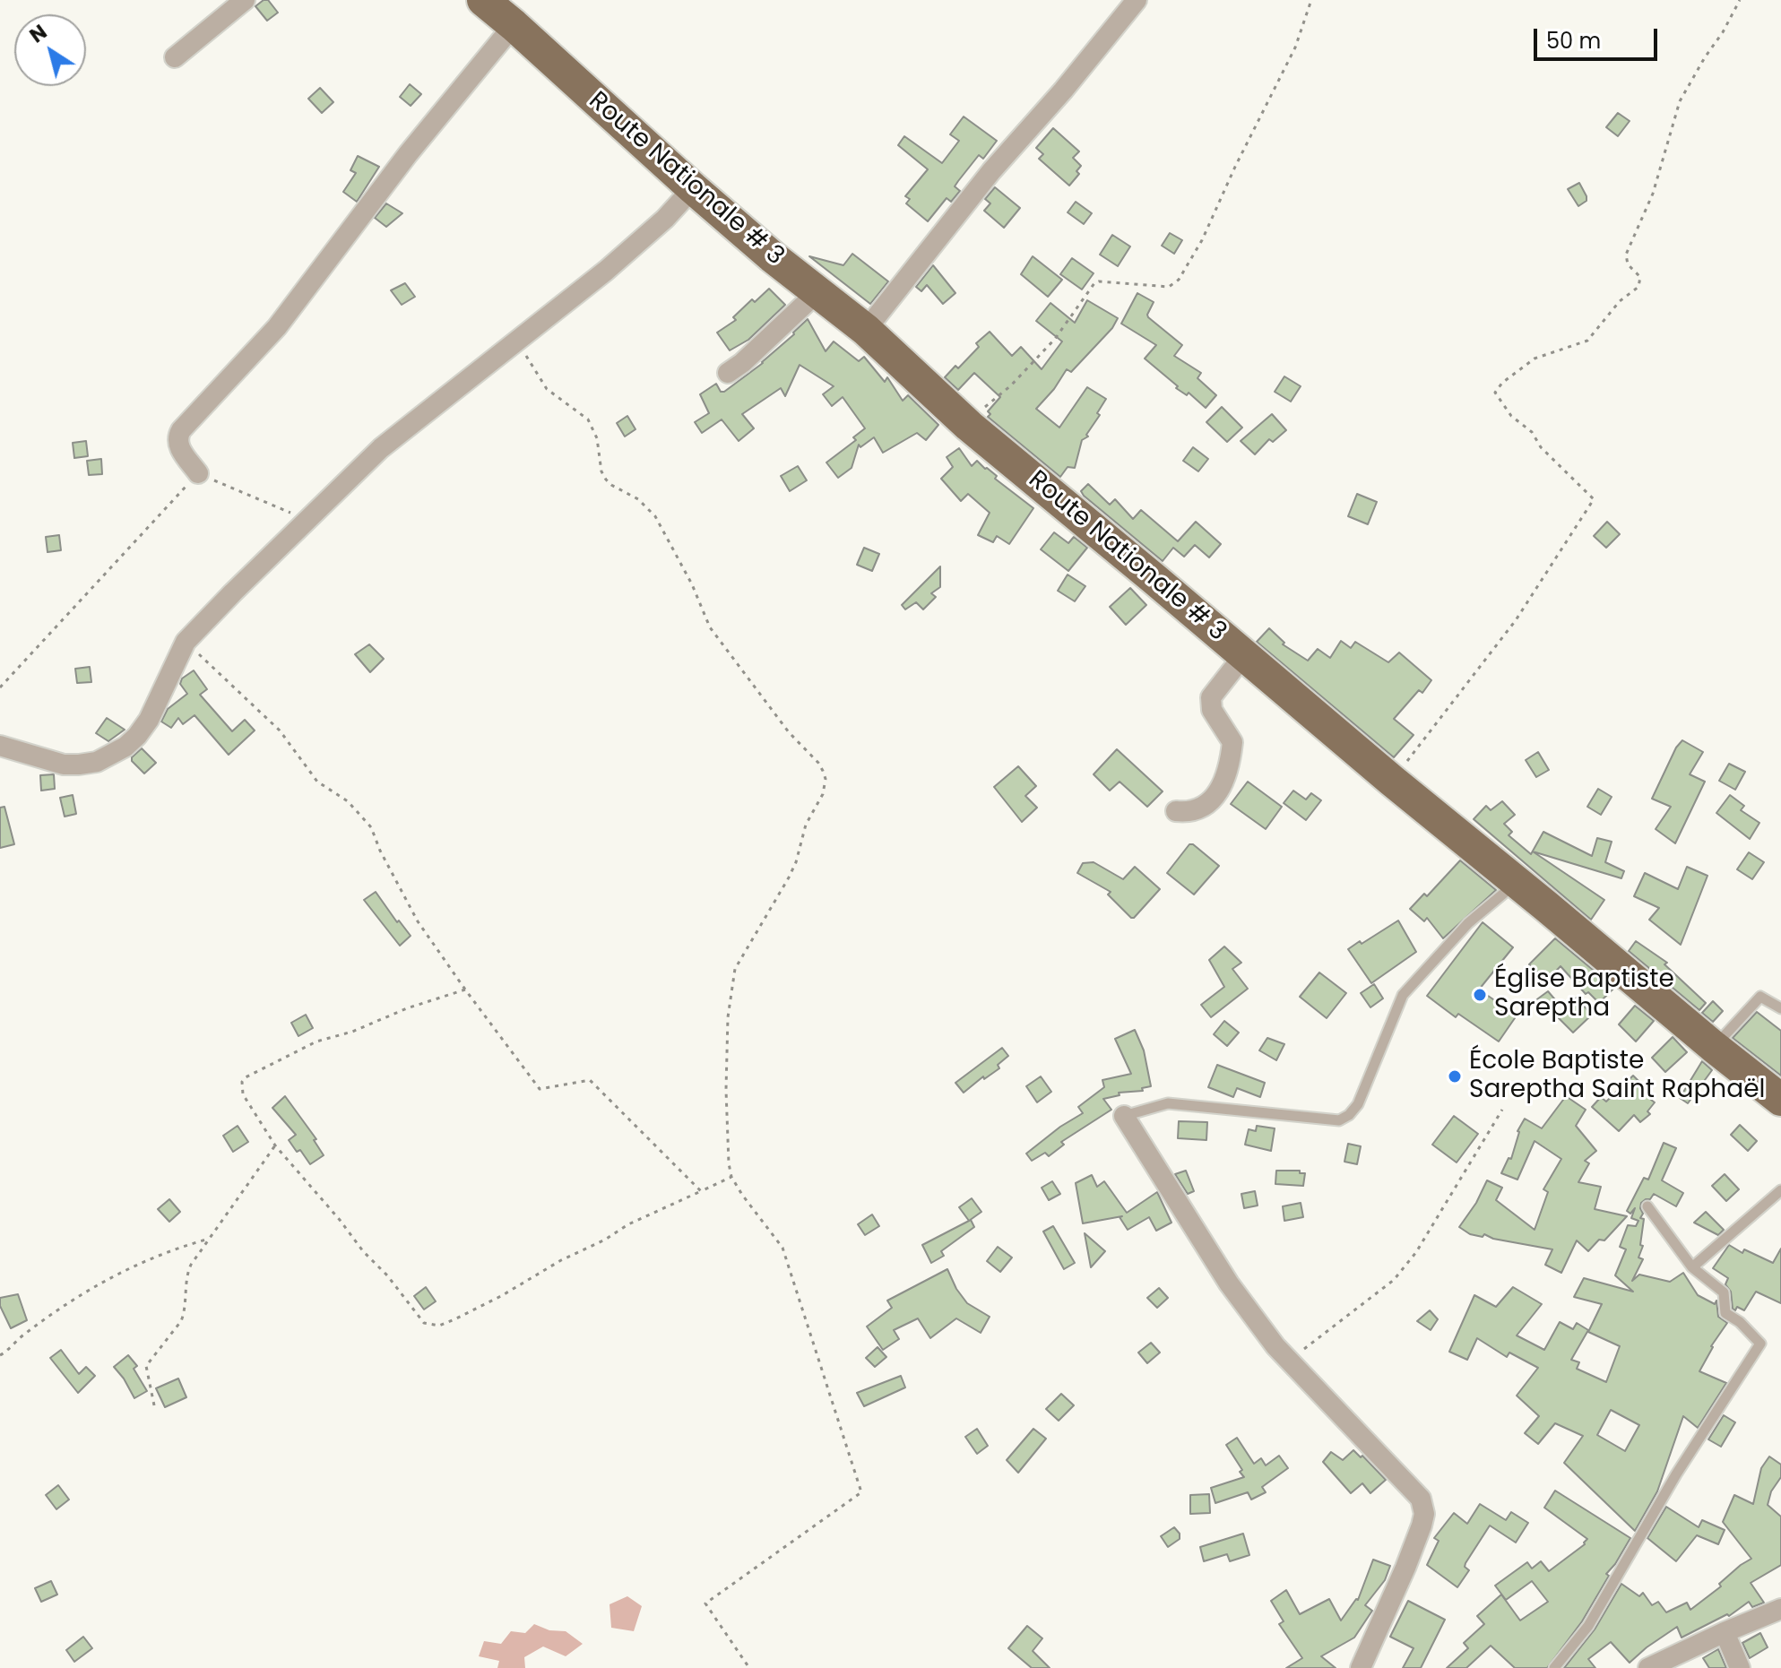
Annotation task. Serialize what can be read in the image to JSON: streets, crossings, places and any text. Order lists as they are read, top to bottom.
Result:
{
  "streets": {
    "main road": ["Route Nationale # 3"]
  },
  "places": ["Église Baptiste Sareptha", "École Baptiste Sareptha Saint Raphaël"],
  "scale_bar": "50 m",
  "north": "top left"
}
